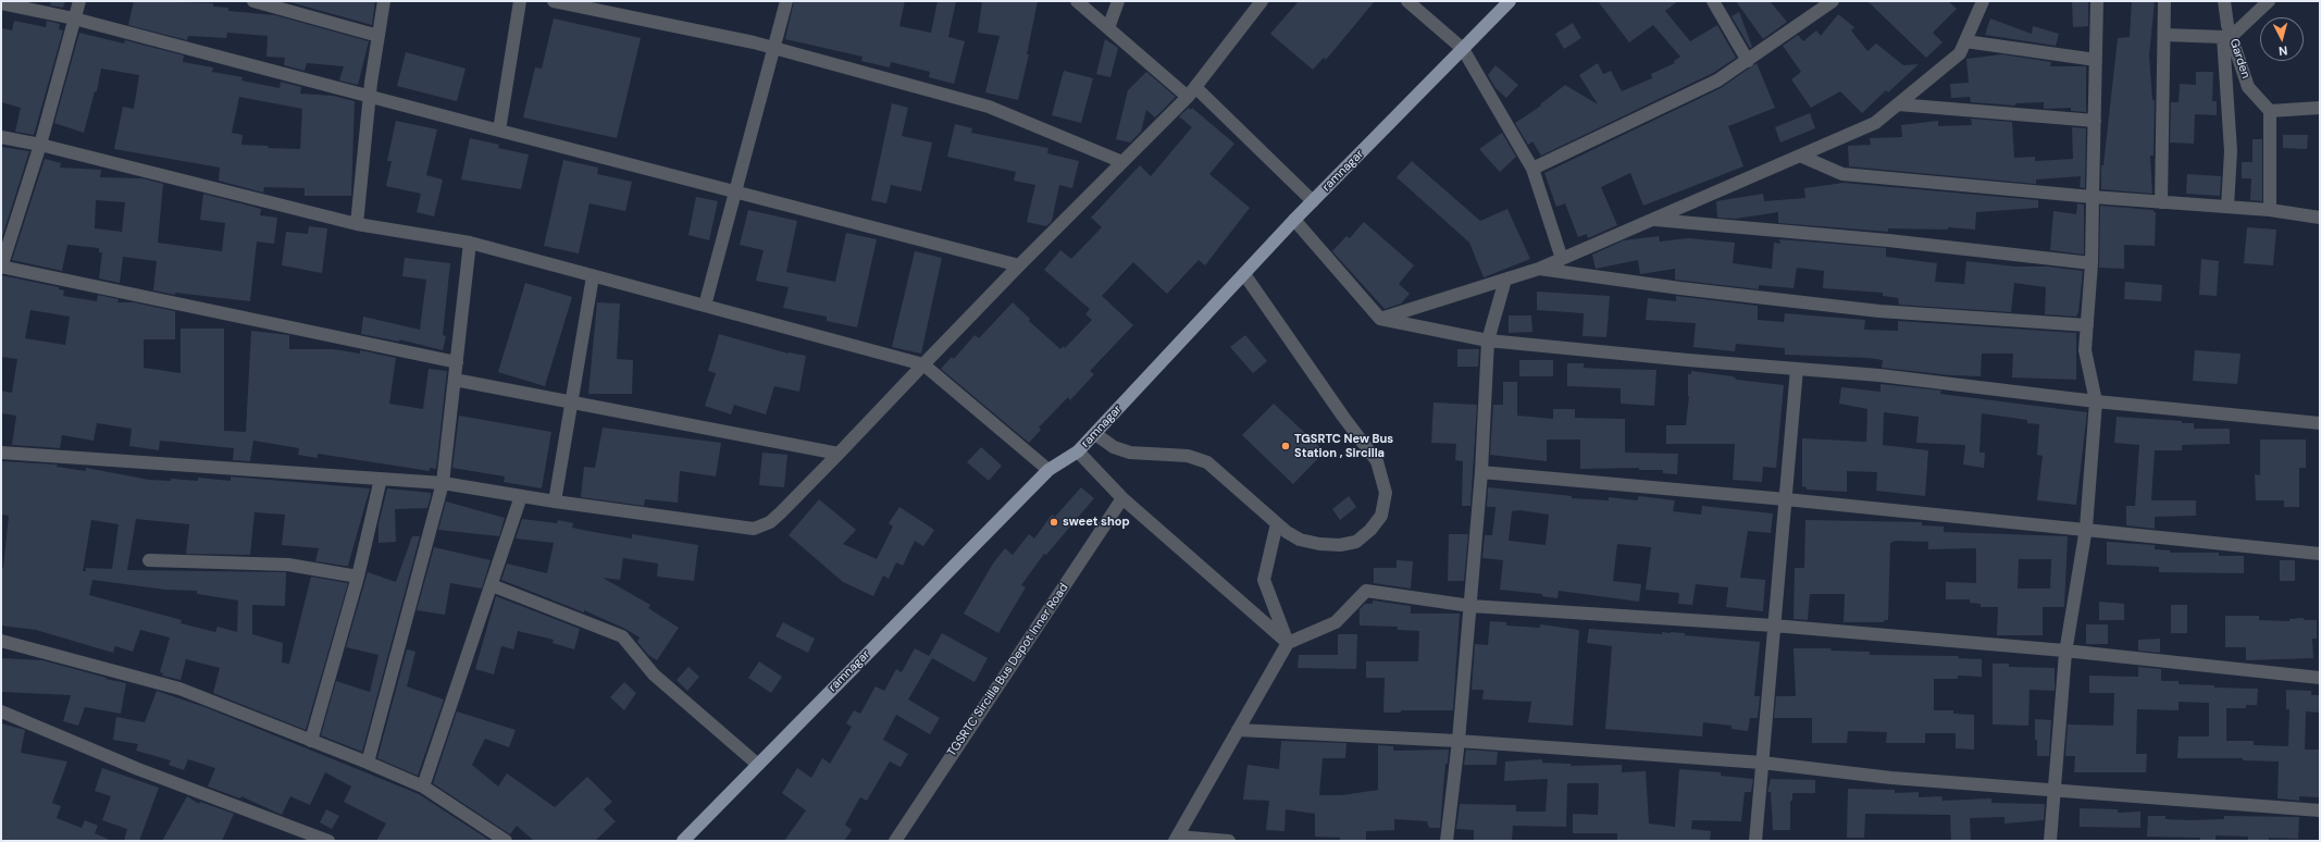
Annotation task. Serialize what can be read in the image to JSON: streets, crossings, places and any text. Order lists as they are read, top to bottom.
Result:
{
  "streets": {
    "main road": ["ramnagar"],
    "street": ["Garden", "TGSRTC Sircilla Bus Depot Inner Road"]
  },
  "places": ["TGSRTC New Bus Station , Sircilla", "sweet shop"],
  "north": "bottom"
}
